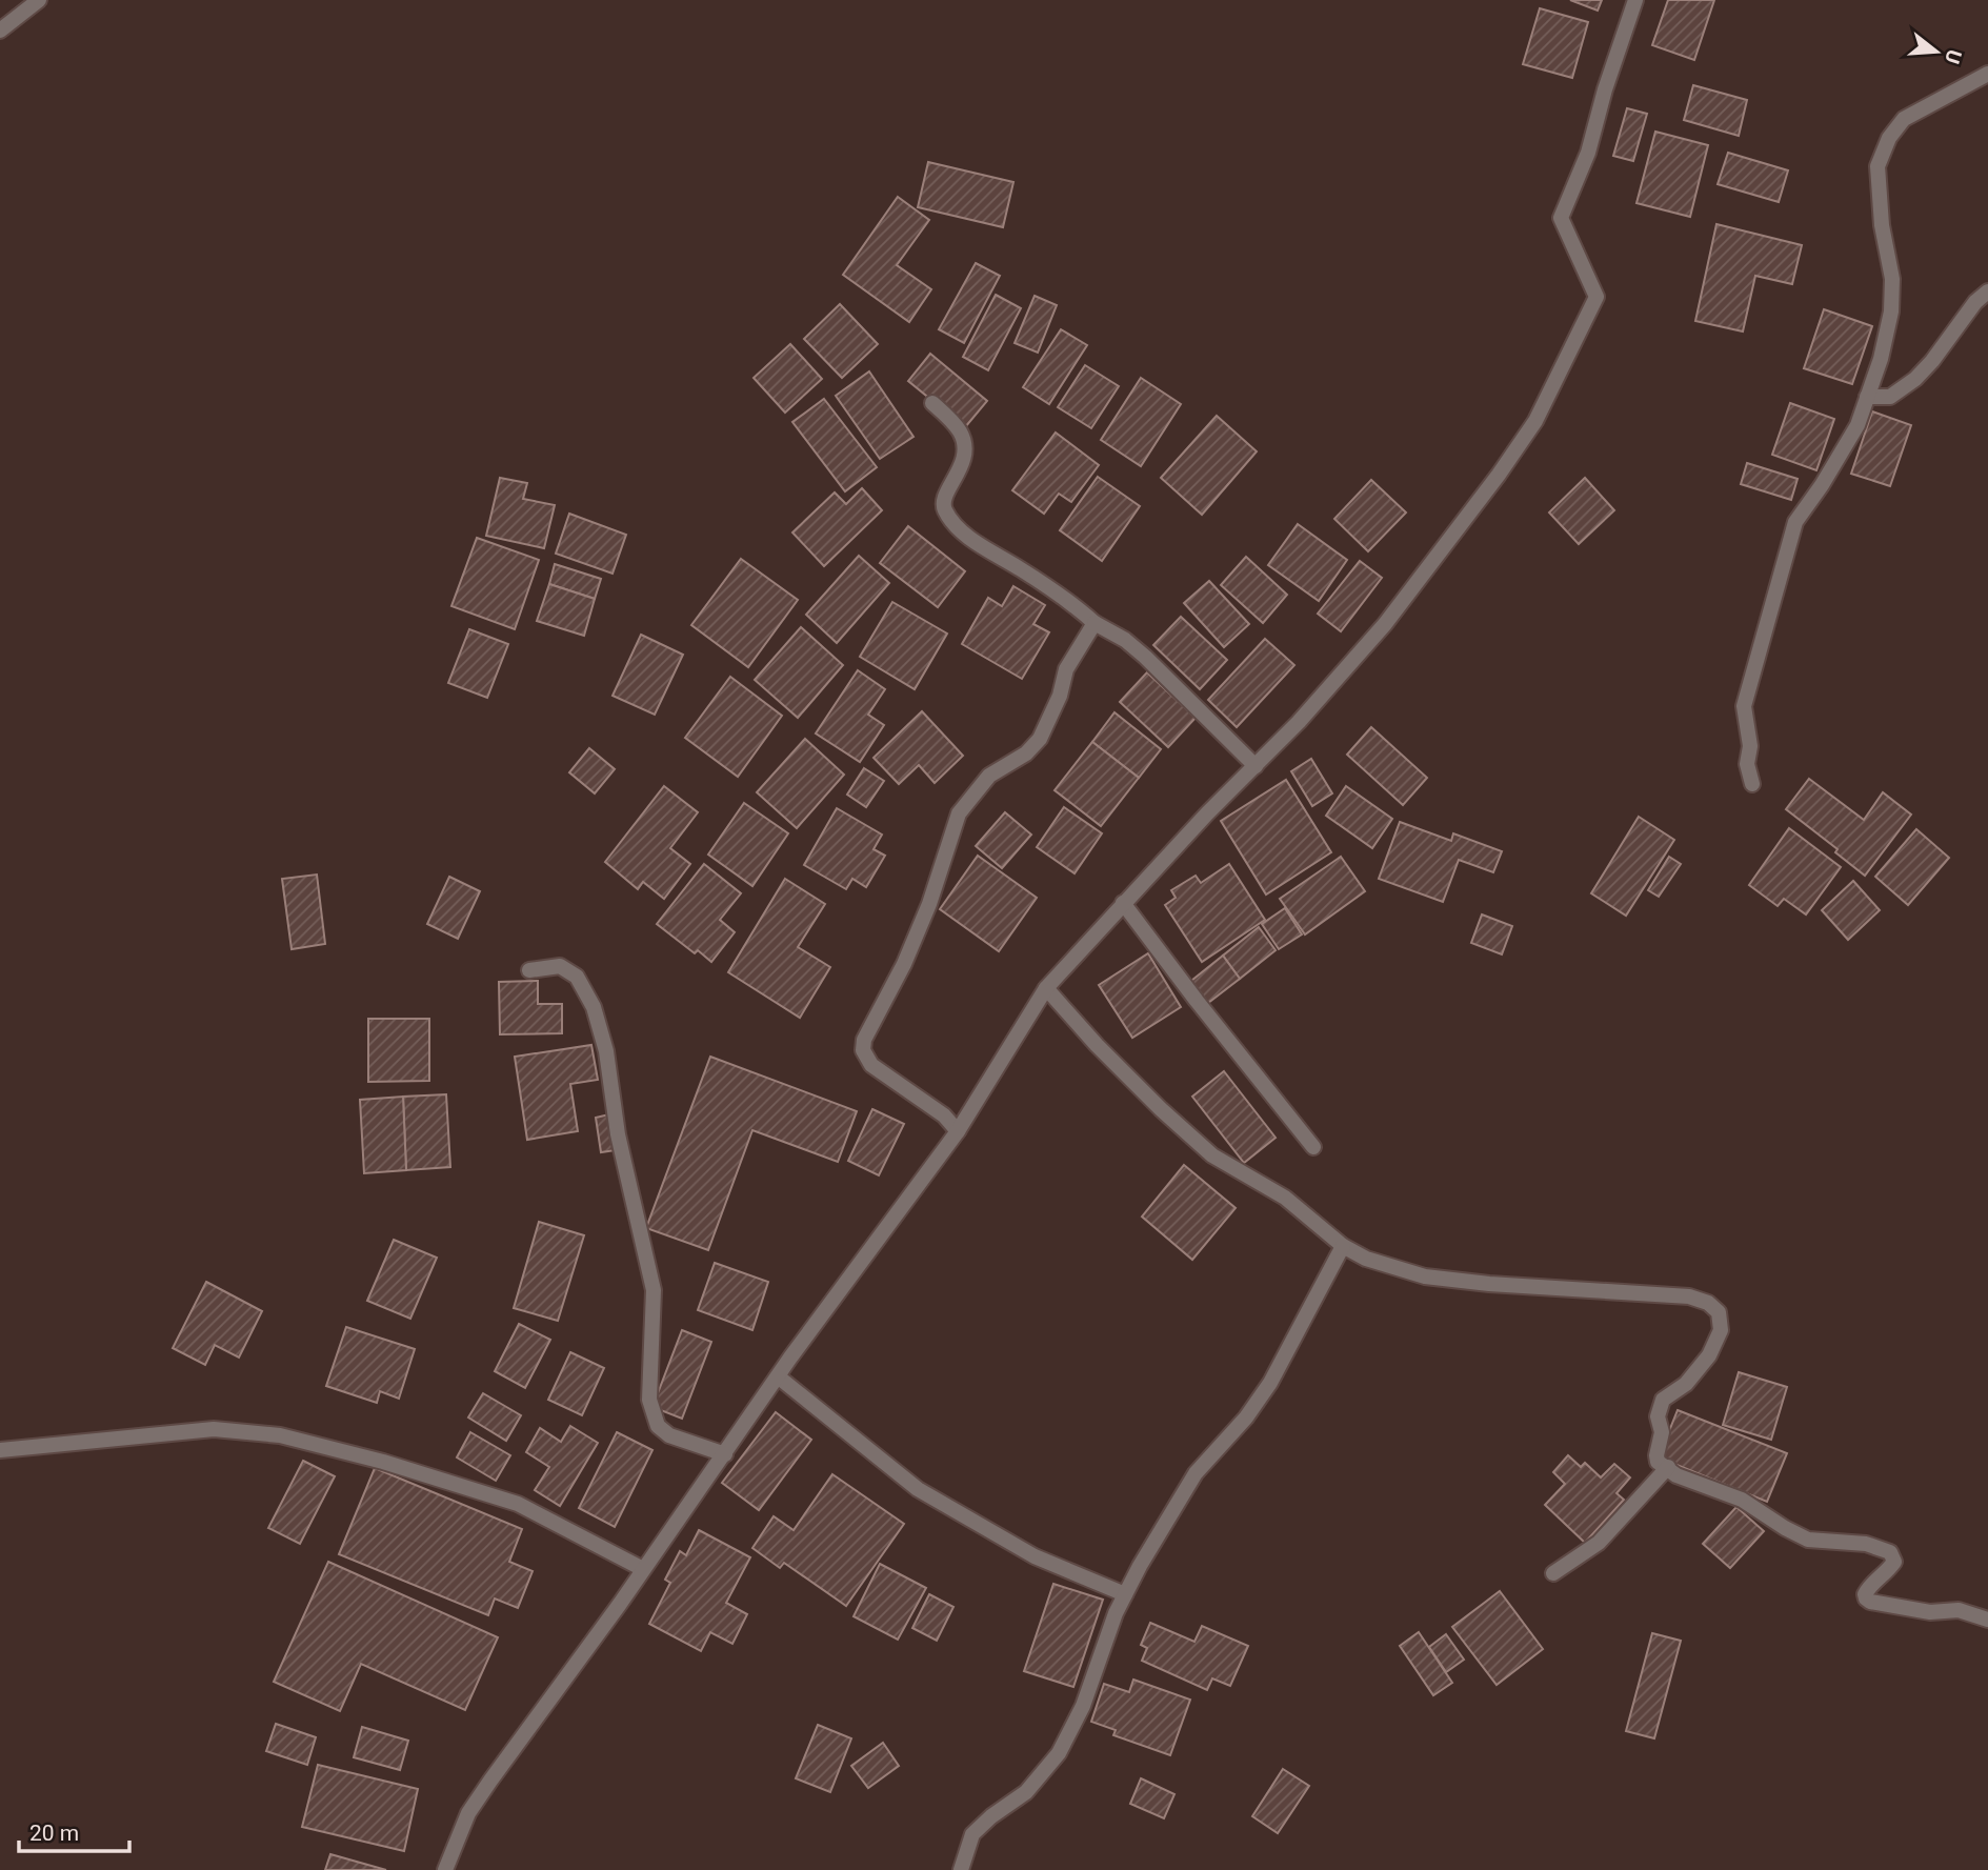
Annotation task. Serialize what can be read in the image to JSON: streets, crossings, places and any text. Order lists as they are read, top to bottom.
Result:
{
  "scale_bar": "20 m",
  "north": "right"
}
